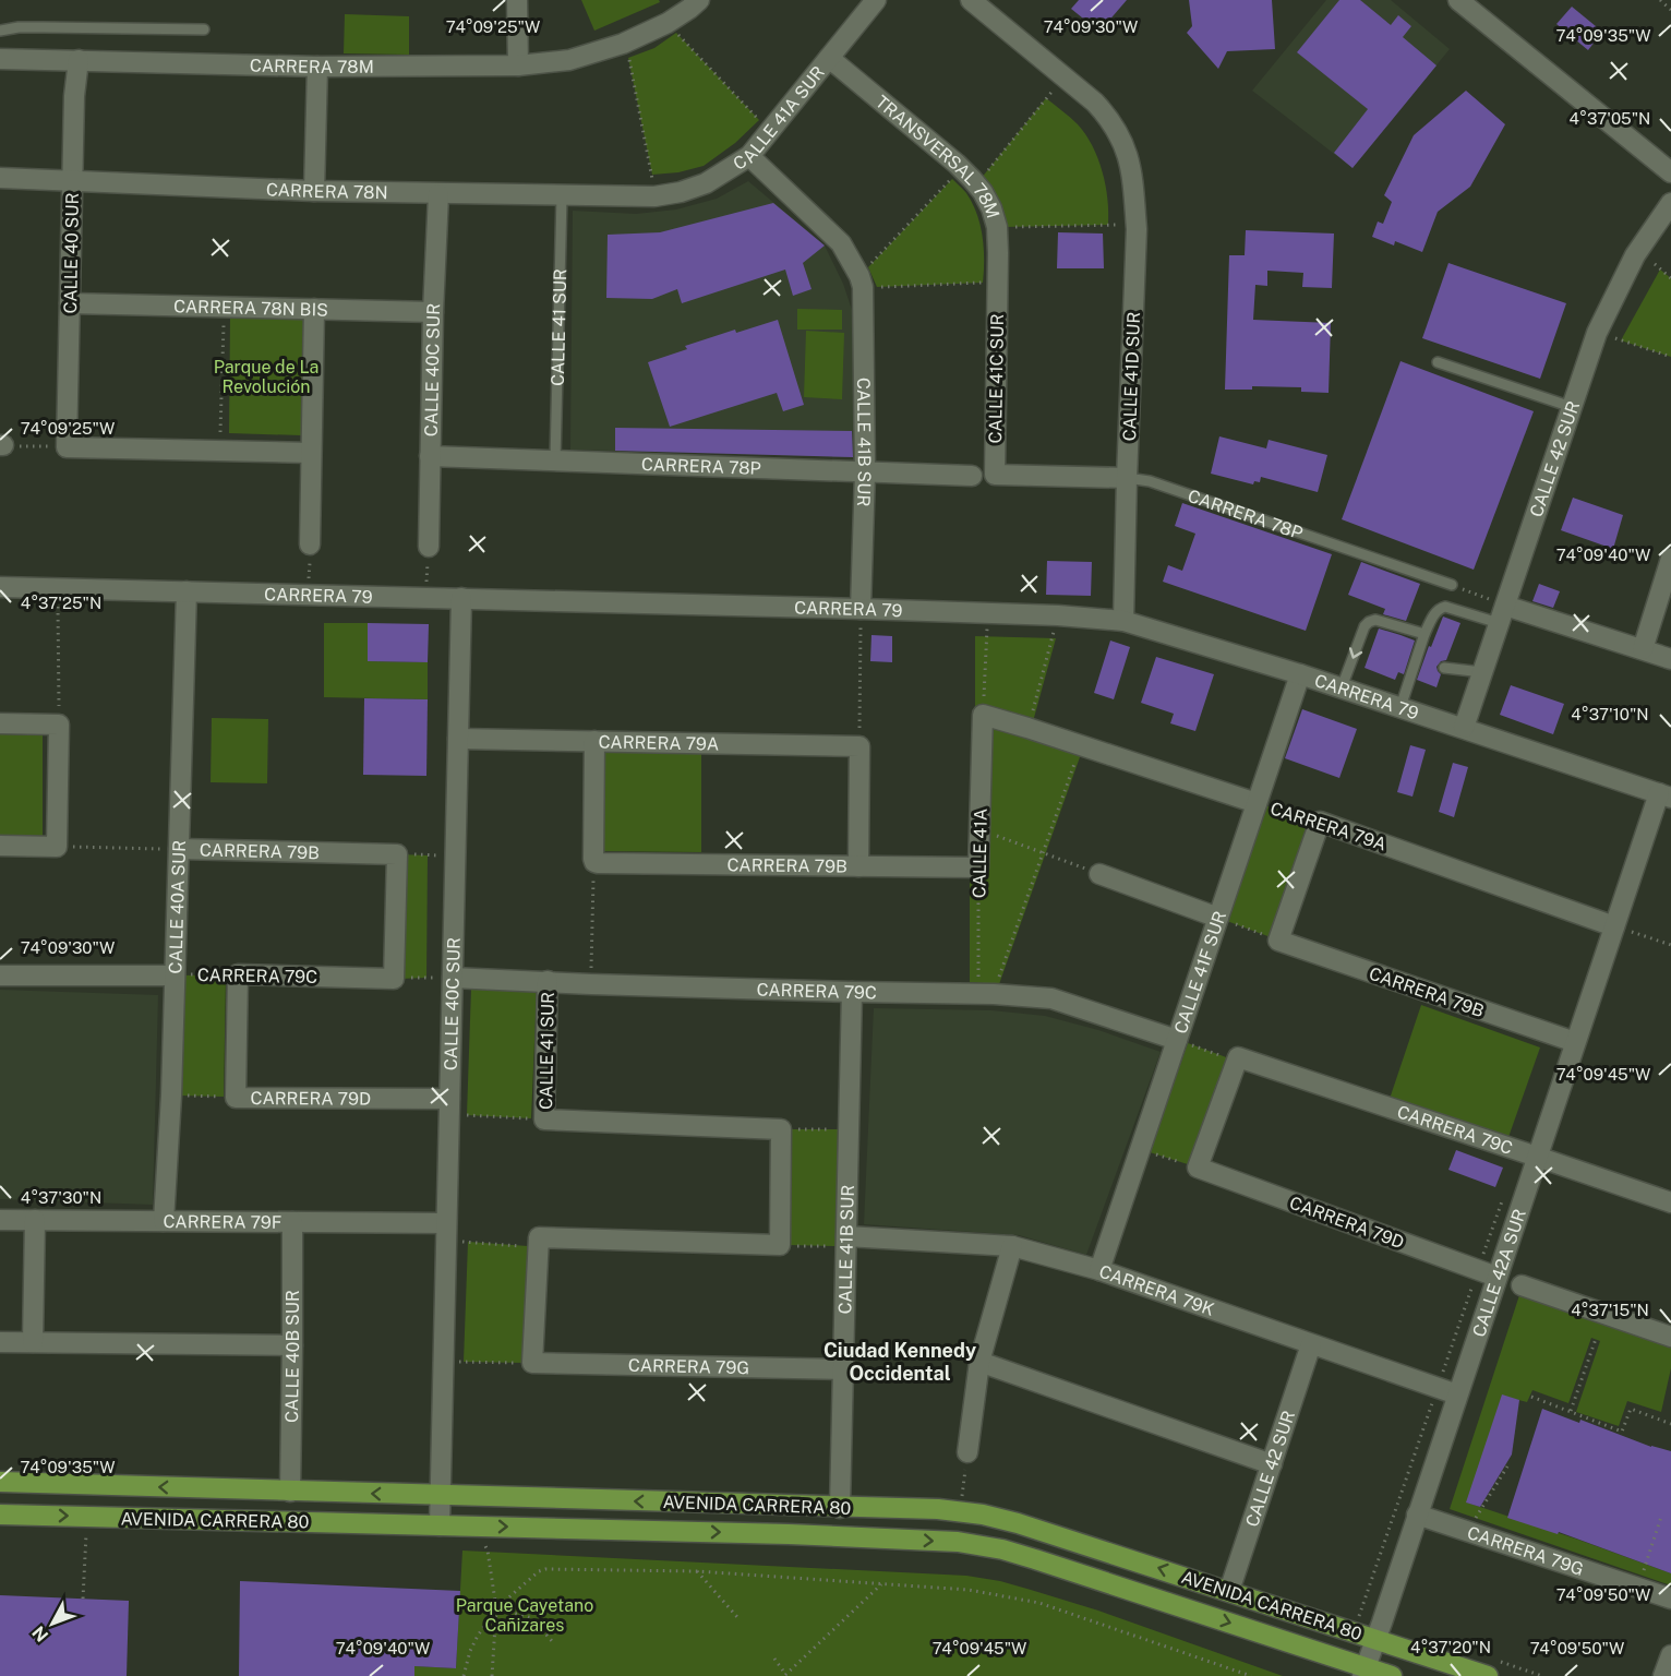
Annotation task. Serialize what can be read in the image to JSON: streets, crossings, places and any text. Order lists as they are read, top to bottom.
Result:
{
  "streets": {
    "main road": ["AVENIDA CARRERA 80"],
    "street": [
      "CARRERA 78M",
      "CALLE 41A SUR",
      "TRANSVERSAL 78M",
      "CARRERA 78N",
      "CALLE 40 SUR",
      "CARRERA 78N BIS",
      "CALLE 41 SUR",
      "CALLE 40C SUR",
      "CALLE 41D SUR",
      "CALLE 41C SUR",
      "CALLE 41B SUR",
      "CALLE 42 SUR",
      "CARRERA 78P",
      "CARRERA 79",
      "CARRERA 79A",
      "CARRERA 79B",
      "CALLE 41A",
      "CALLE 40A SUR",
      "CALLE 41F SUR",
      "CARRERA 79C",
      "CARRERA 79D",
      "CARRERA 79F",
      "CALLE 42A SUR",
      "CARRERA 79K",
      "CALLE 40B SUR",
      "CARRERA 79G"
    ]
  },
  "crossings": [
    ["CARRERA 78M", "CALLE 40 SUR"],
    ["CALLE 41A SUR", "TRANSVERSAL 78M"],
    ["CALLE 41A SUR", "CARRERA 78N"],
    ["TRANSVERSAL 78M", "CALLE 41C SUR"],
    ["CARRERA 78N", "CALLE 40 SUR"],
    ["CARRERA 78N", "CALLE 41 SUR"],
    ["CARRERA 78N", "CALLE 40C SUR"],
    ["CALLE 40 SUR", "CARRERA 78N BIS"],
    ["CARRERA 78N BIS", "CALLE 40C SUR"],
    ["CALLE 41 SUR", "CARRERA 78P"],
    ["CALLE 41 SUR", "CARRERA 79C"],
    ["CALLE 40C SUR", "CARRERA 78P"],
    ["CALLE 40C SUR", "CARRERA 79"],
    ["CALLE 40C SUR", "CARRERA 79A"],
    ["CALLE 40C SUR", "CARRERA 79C"],
    ["CALLE 40C SUR", "CARRERA 79D"],
    ["CALLE 40C SUR", "CARRERA 79F"],
    ["CALLE 40C SUR", "AVENIDA CARRERA 80"],
    ["CALLE 41D SUR", "CARRERA 78P"],
    ["CALLE 41D SUR", "CARRERA 79"],
    ["CALLE 41C SUR", "CARRERA 78P"],
    ["CALLE 41B SUR", "CARRERA 78P"],
    ["CALLE 41B SUR", "CARRERA 79"],
    ["CALLE 41B SUR", "CARRERA 79C"],
    ["CALLE 41B SUR", "CARRERA 79K"],
    ["CALLE 41B SUR", "CARRERA 79G"],
    ["CALLE 41B SUR", "AVENIDA CARRERA 80"],
    ["CALLE 42 SUR", "CARRERA 79"],
    ["CALLE 42 SUR", "CARRERA 79K"],
    ["CALLE 42 SUR", "AVENIDA CARRERA 80"],
    ["CARRERA 79", "CALLE 40A SUR"],
    ["CARRERA 79", "CALLE 41F SUR"],
    ["CARRERA 79", "CALLE 42A SUR"],
    ["CARRERA 79A", "CALLE 41A"],
    ["CARRERA 79A", "CALLE 41F SUR"],
    ["CARRERA 79A", "CALLE 42A SUR"],
    ["CARRERA 79B", "CALLE 41A"],
    ["CARRERA 79B", "CALLE 40A SUR"],
    ["CARRERA 79B", "CALLE 42A SUR"],
    ["CALLE 41A", "CARRERA 79C"],
    ["CALLE 40A SUR", "CARRERA 79C"],
    ["CALLE 40A SUR", "CARRERA 79D"],
    ["CALLE 40A SUR", "CARRERA 79F"],
    ["CALLE 41F SUR", "CARRERA 79C"],
    ["CALLE 41F SUR", "CARRERA 79K"],
    ["CARRERA 79C", "CALLE 42A SUR"],
    ["CARRERA 79D", "CALLE 42A SUR"],
    ["CARRERA 79F", "CALLE 40B SUR"],
    ["CALLE 42A SUR", "CARRERA 79K"],
    ["CALLE 42A SUR", "CARRERA 79G"],
    ["CALLE 42A SUR", "AVENIDA CARRERA 80"],
    ["CALLE 40B SUR", "AVENIDA CARRERA 80"]
  ],
  "districts": ["Ciudad Kennedy Occidental"],
  "parks": ["Parque de La Revolución", "Parque Cayetano Cañizares"],
  "north": "bottom left",
  "coordinates": [
    "74°09'25\"W",
    "74°09'30\"W",
    "74°09'35\"W",
    "4°37'05\"N",
    "74°09'40\"W",
    "4°37'25\"N",
    "4°37'10\"N",
    "74°09'45\"W",
    "4°37'30\"N",
    "4°37'15\"N",
    "74°09'50\"W",
    "4°37'20\"N"
  ]
}
